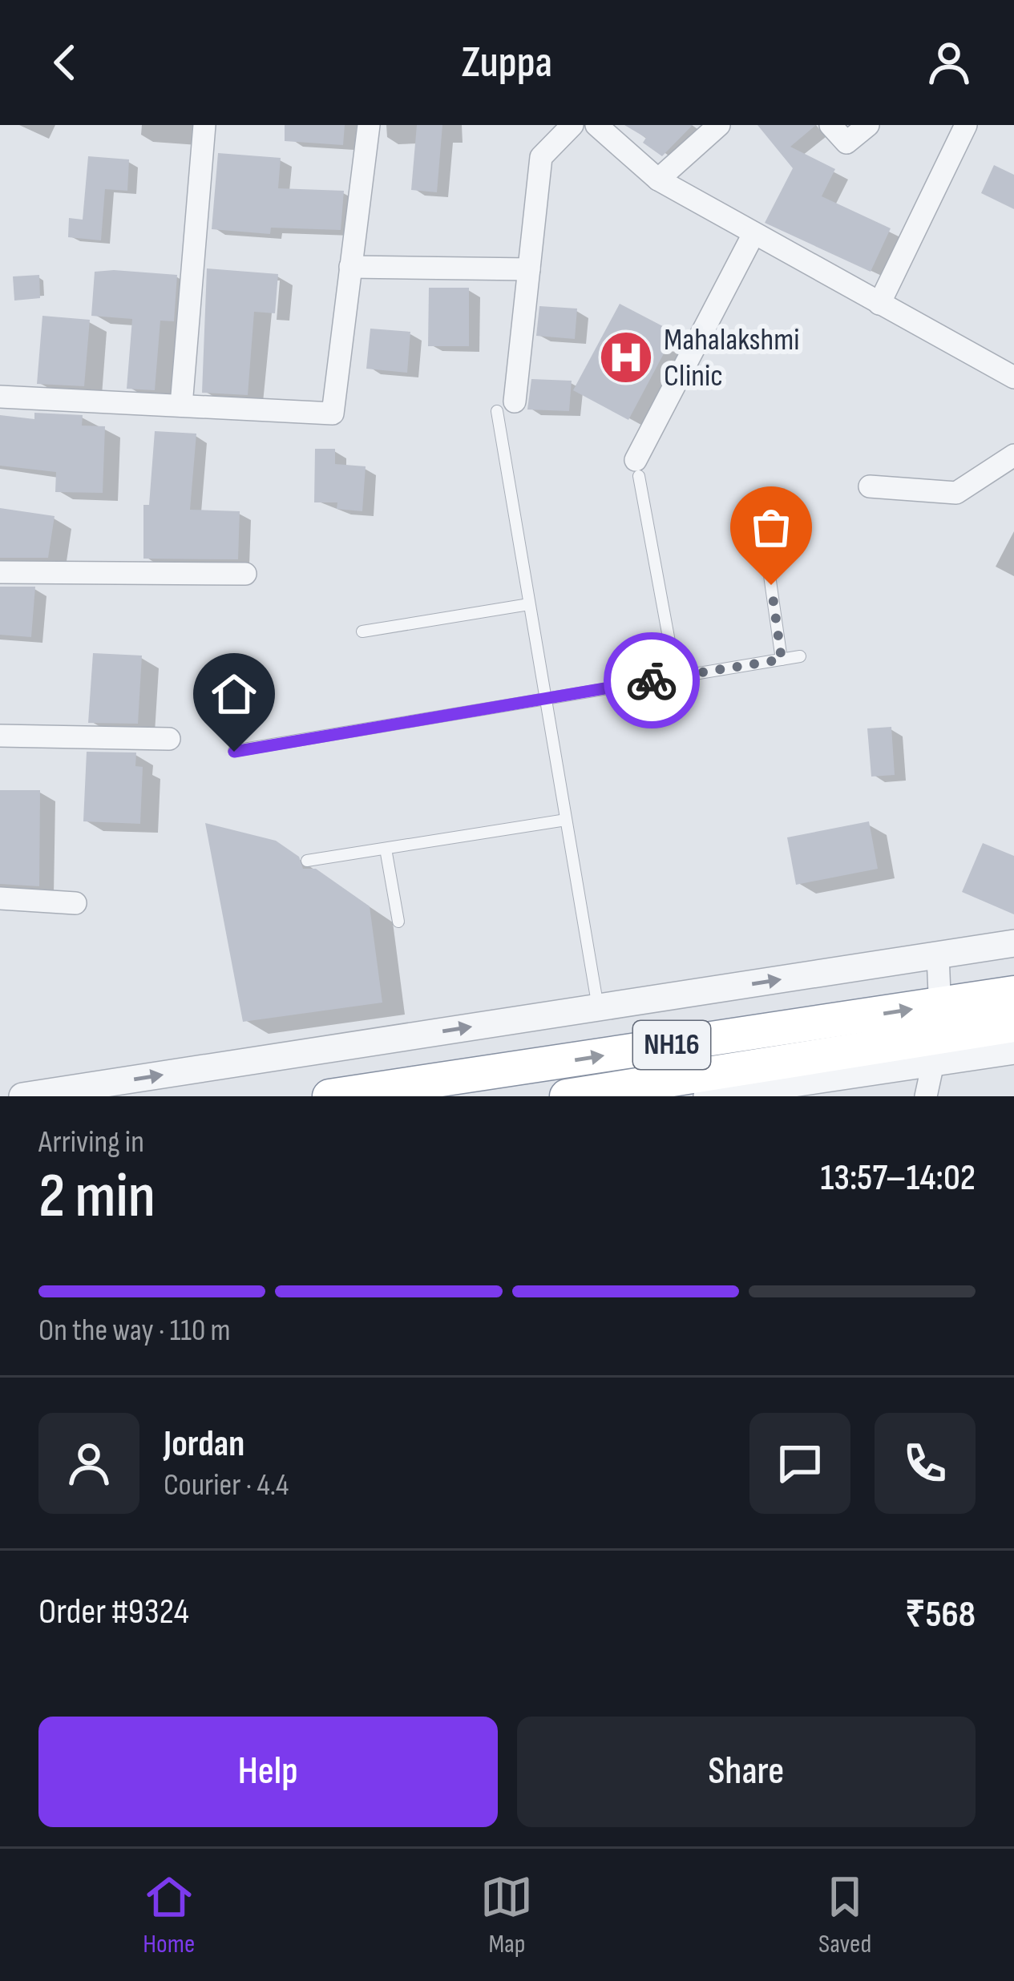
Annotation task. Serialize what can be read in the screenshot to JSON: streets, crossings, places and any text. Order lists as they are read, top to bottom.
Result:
{
  "streets": {
    "highway": ["NH16"]
  },
  "places": {
    "hospital": ["Mahalakshmi Clinic"]
  },
  "page": {
    "header": "Zuppa",
    "heading": ["2 min", "Arriving in", "13:57–14:02"],
    "panel": [
      "Jordan",
      "Courier · 4.4",
      "Order #9324",
      "₹568"
    ],
    "bar": "On the way · 110 m",
    "buttons": ["Help", "Share"],
    "tabs": ["Home", "Map", "Saved"]
  }
}
